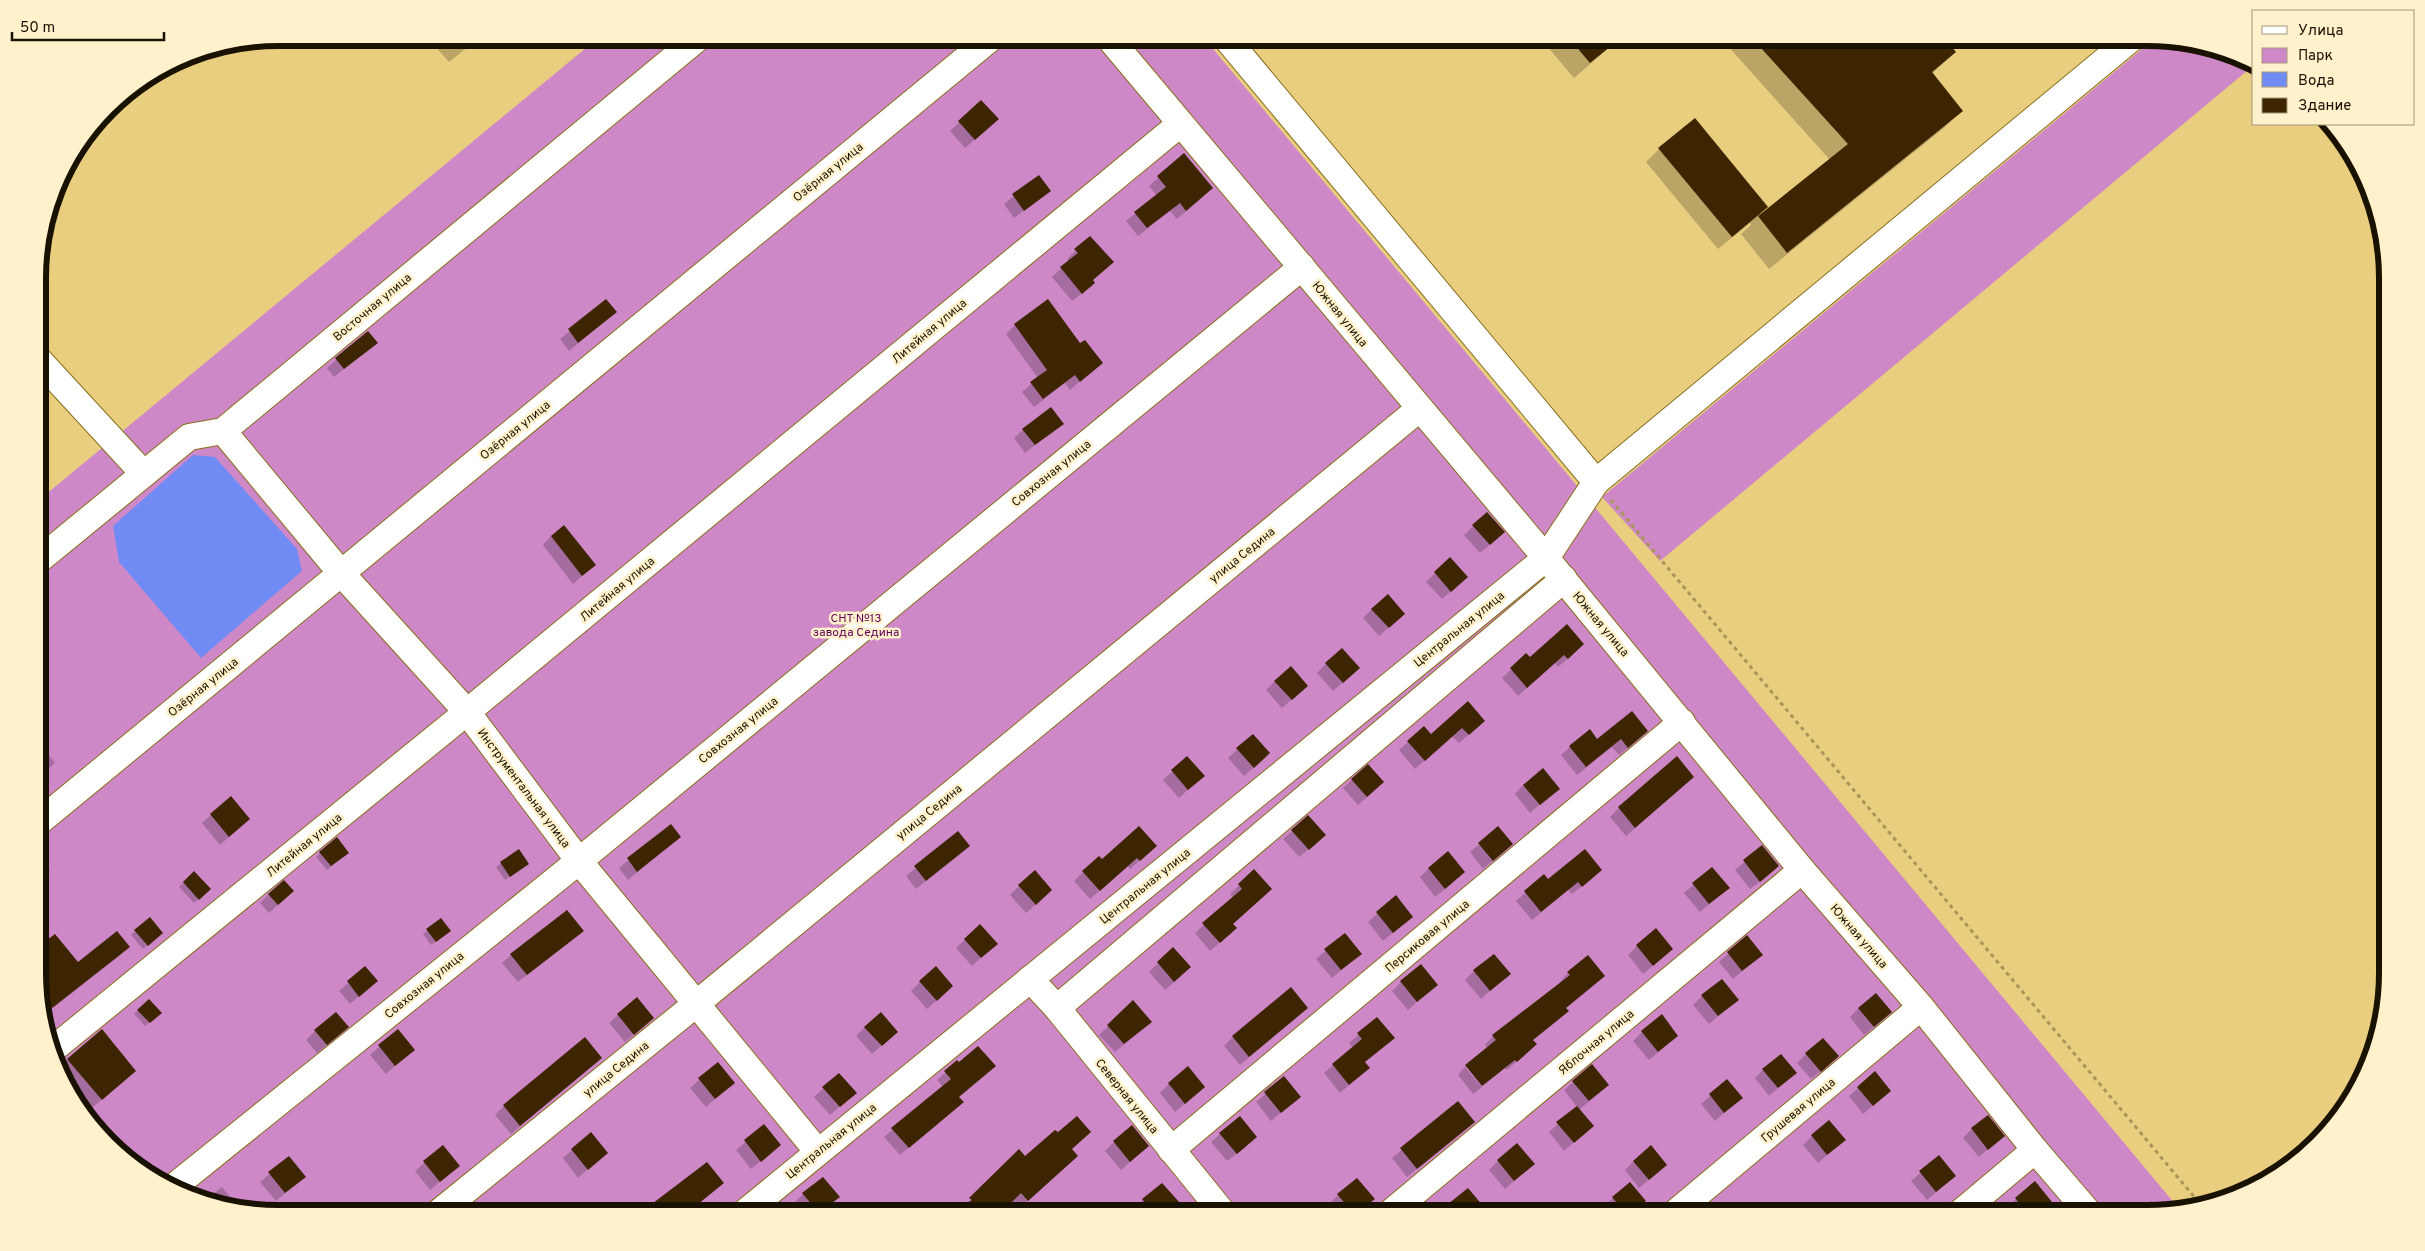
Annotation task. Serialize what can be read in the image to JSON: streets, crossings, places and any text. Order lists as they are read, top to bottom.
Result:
{
  "streets": {
    "street": [
      "Озёрная улица",
      "Восточная улица",
      "Южная улица",
      "Литейная улица",
      "Совхозная улица",
      "улица Седина",
      "Центральная улица",
      "Инструментальная улица",
      "Персиковая улица",
      "Яблочная улица",
      "Северная улица",
      "Грушевая улица"
    ]
  },
  "crossings": [
    ["Озёрная улица", "Инструментальная улица"],
    ["Восточная улица", "Инструментальная улица"],
    ["Южная улица", "Литейная улица"],
    ["Южная улица", "Совхозная улица"],
    ["Южная улица", "улица Седина"],
    ["Южная улица", "Центральная улица"],
    ["Южная улица", "Персиковая улица"],
    ["Южная улица", "Яблочная улица"],
    ["Южная улица", "Грушевая улица"],
    ["Литейная улица", "Инструментальная улица"],
    ["Совхозная улица", "Инструментальная улица"],
    ["улица Седина", "Инструментальная улица"],
    ["Центральная улица", "Инструментальная улица"],
    ["Центральная улица", "Северная улица"],
    ["Персиковая улица", "Северная улица"]
  ],
  "parks": ["СНТ №13 завода Седина"],
  "legend": [
    "Улица",
    "Парк",
    "Вода",
    "Здание"
  ],
  "scale_bar": "50 m"
}
